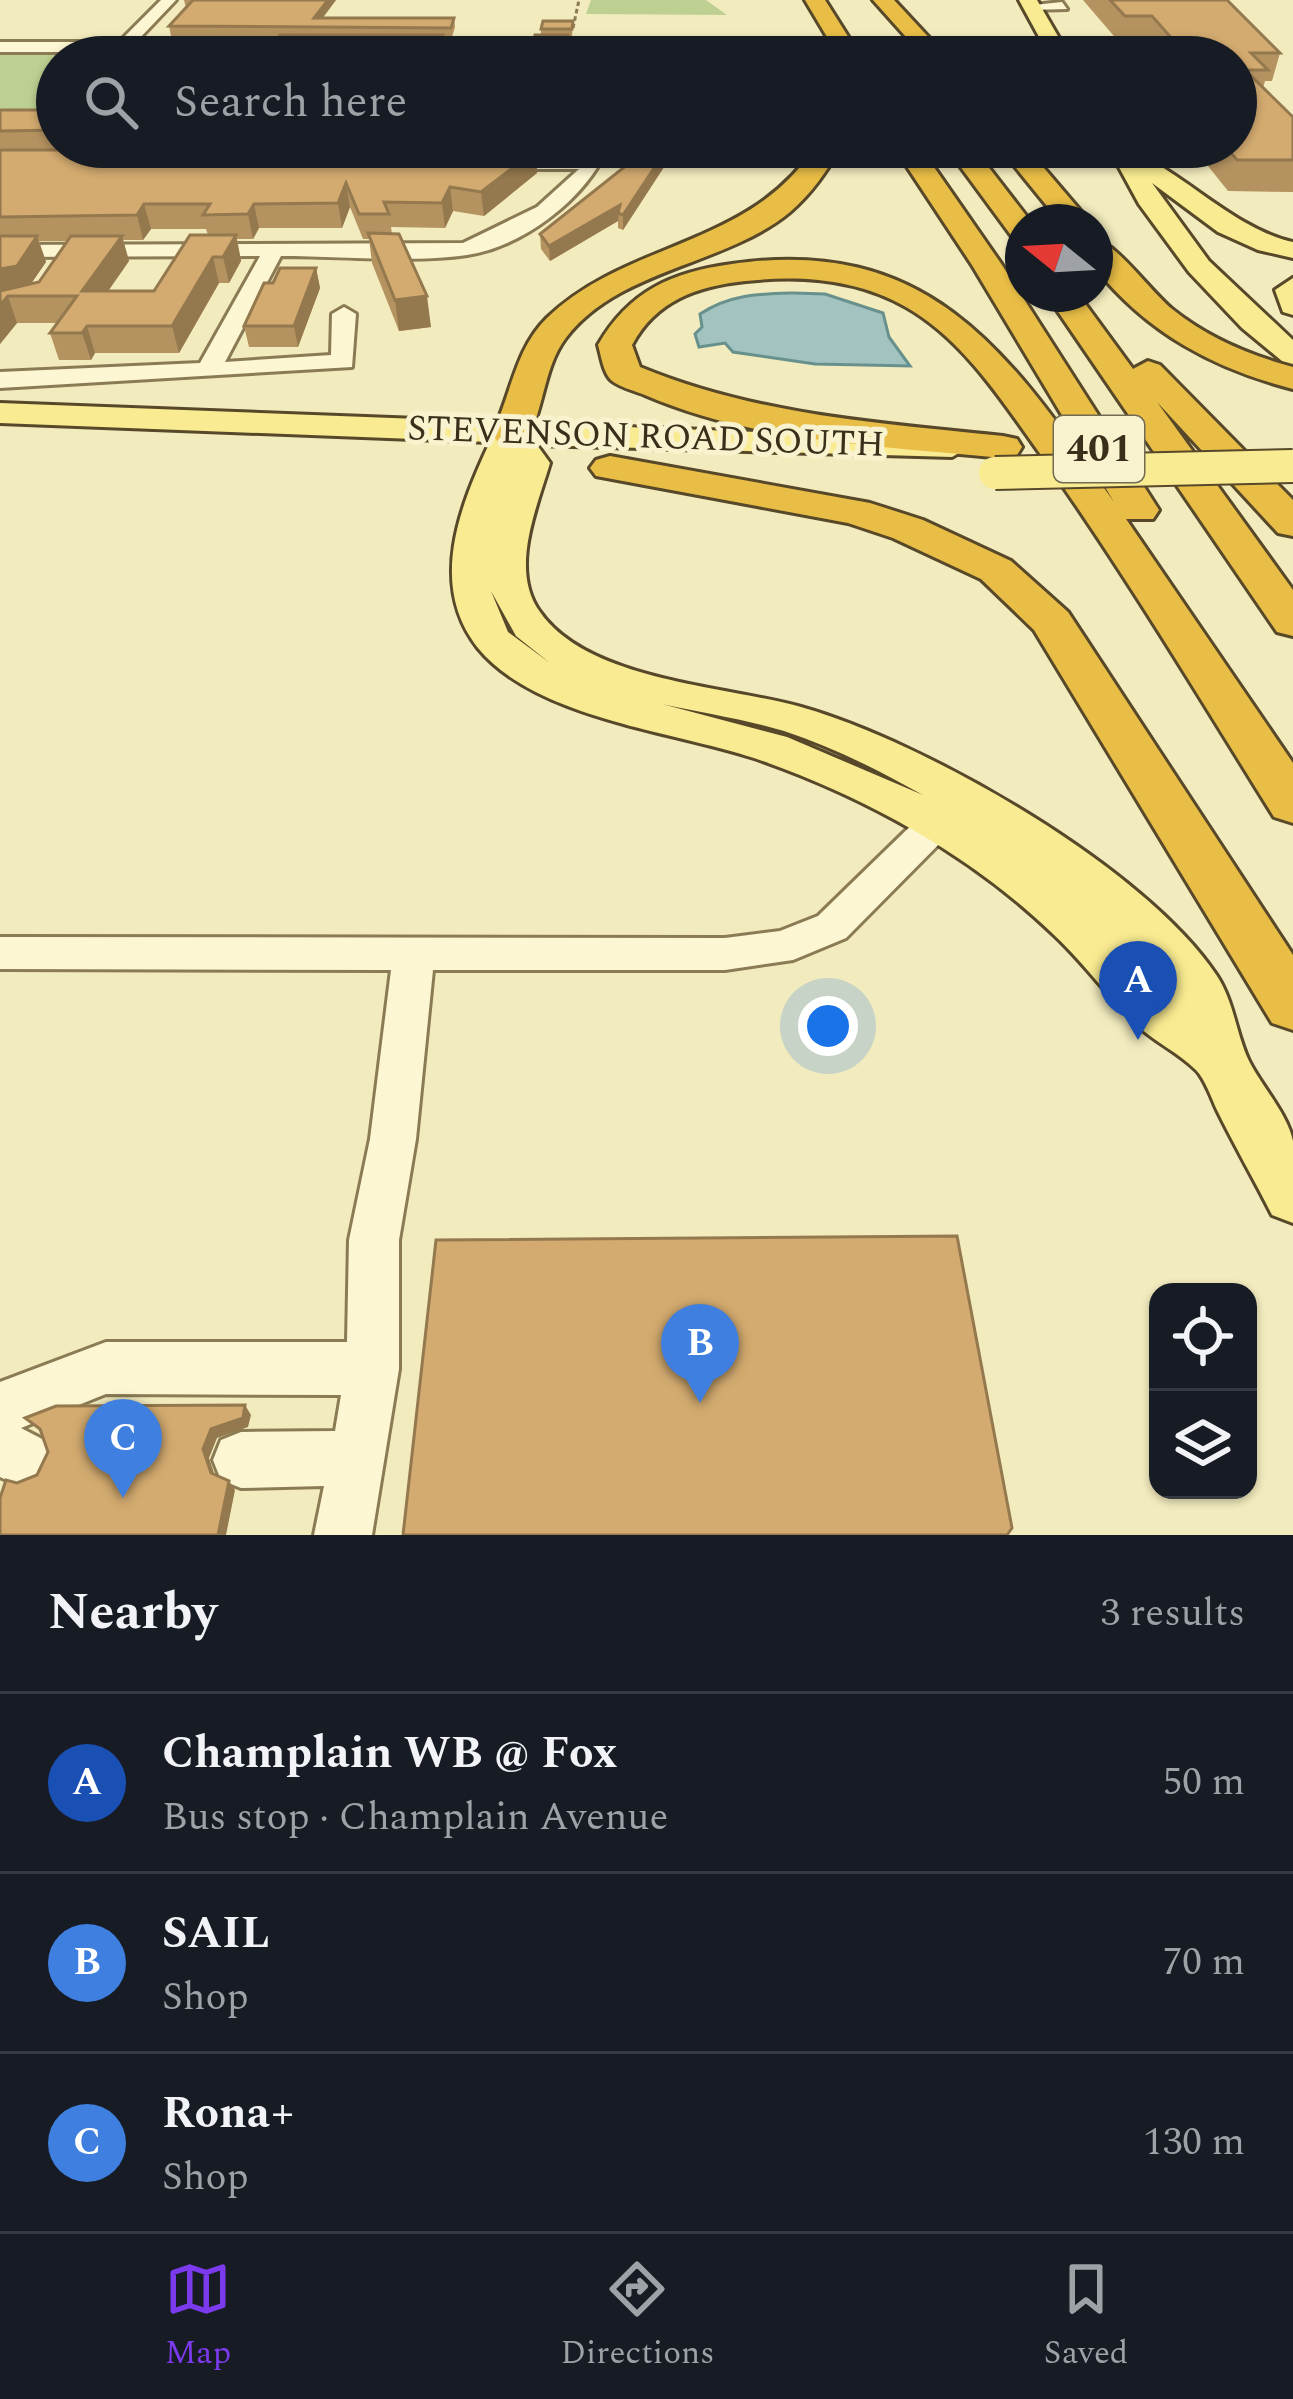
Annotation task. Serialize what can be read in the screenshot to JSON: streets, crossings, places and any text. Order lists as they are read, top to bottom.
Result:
{
  "streets": {
    "highway": ["401"],
    "main road": ["STEVENSON ROAD SOUTH"]
  },
  "north": "left",
  "page": {
    "search": "Search here",
    "pins": ["A", "B", "C"],
    "heading": ["Nearby", "3 results"],
    "list": [
      {
        "mark": "A",
        "name": "Champlain WB @ Fox",
        "note": "Bus stop · Champlain Avenue",
        "value": "50 m"
      },
      {
        "mark": "B",
        "name": "SAIL",
        "note": "Shop",
        "value": "70 m"
      },
      {
        "mark": "C",
        "name": "Rona+",
        "note": "Shop",
        "value": "130 m"
      }
    ],
    "nav": ["Map", "Directions", "Saved"]
  }
}
